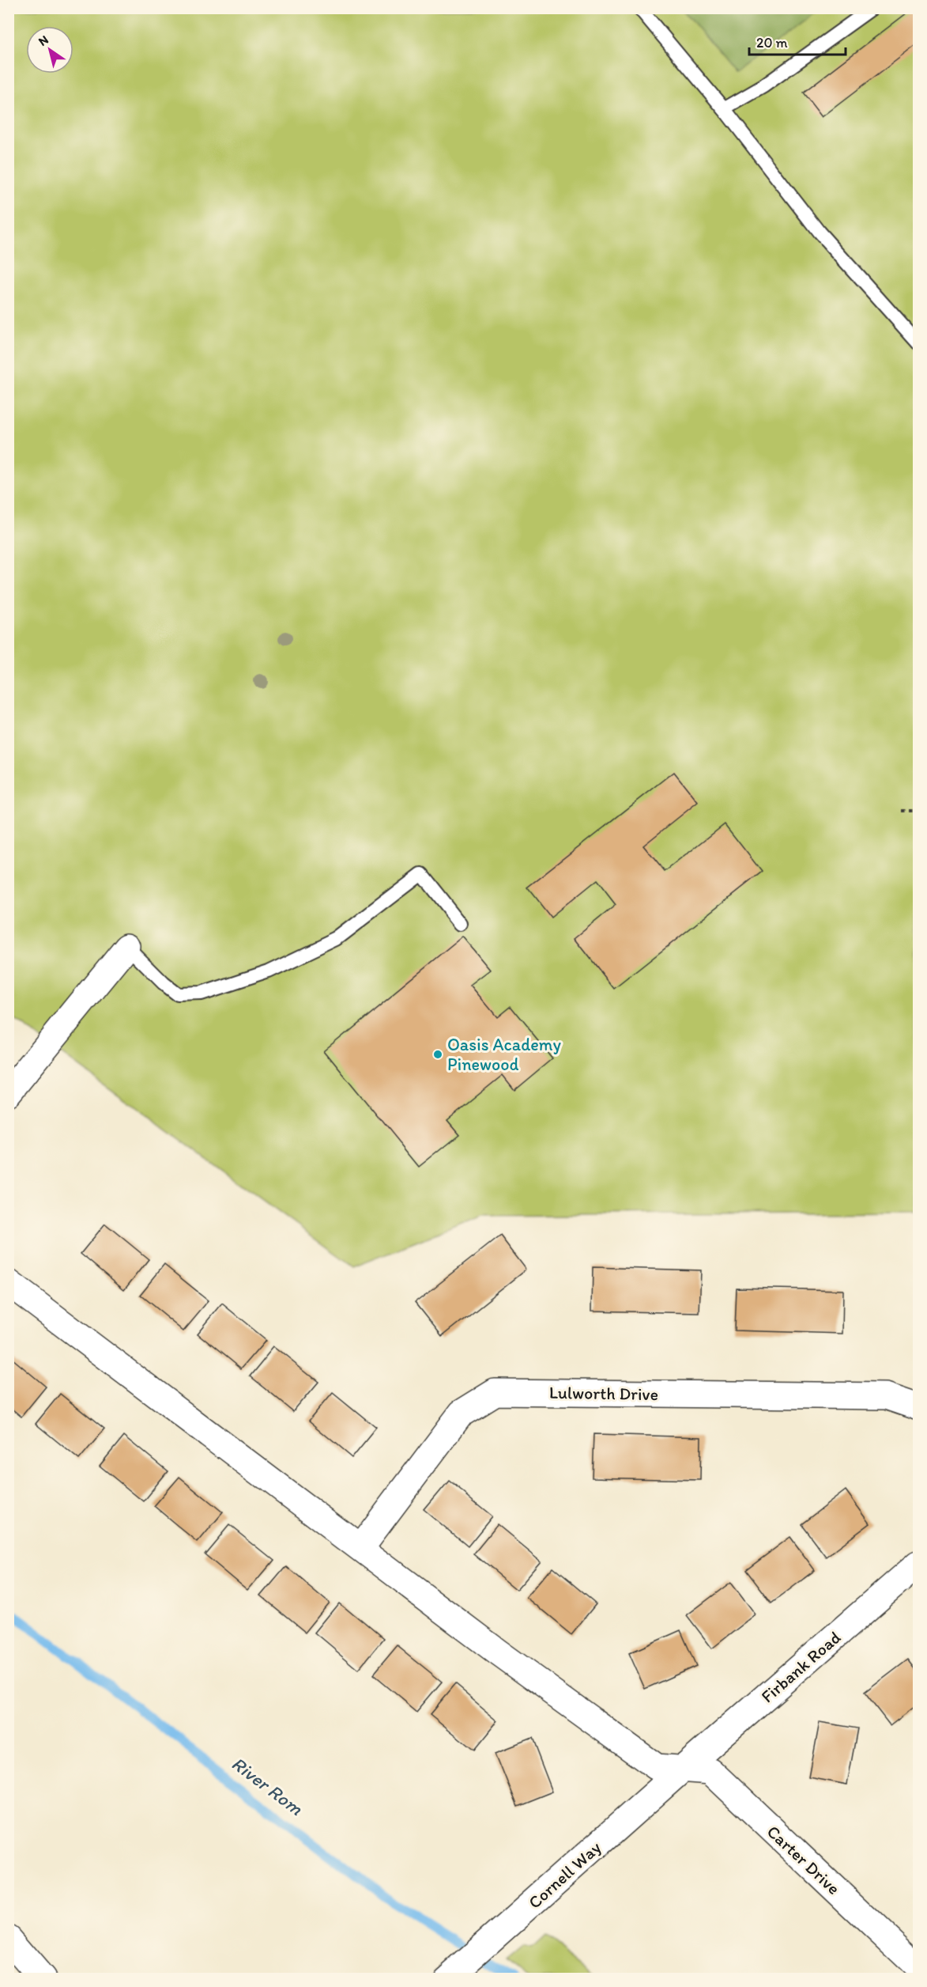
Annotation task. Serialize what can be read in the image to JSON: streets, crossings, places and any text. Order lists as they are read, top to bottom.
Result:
{
  "streets": {
    "street": [
      "Lulworth Drive",
      "Firbank Road",
      "Carter Drive",
      "Cornell Way"
    ]
  },
  "crossings": [
    ["Lulworth Drive", "Carter Drive"],
    ["Firbank Road", "Carter Drive"],
    ["Firbank Road", "Cornell Way"],
    ["Carter Drive", "Cornell Way"]
  ],
  "water": ["River Rom"],
  "places": ["Oasis Academy Pinewood"],
  "scale_bar": "20 m",
  "north": "top left"
}
